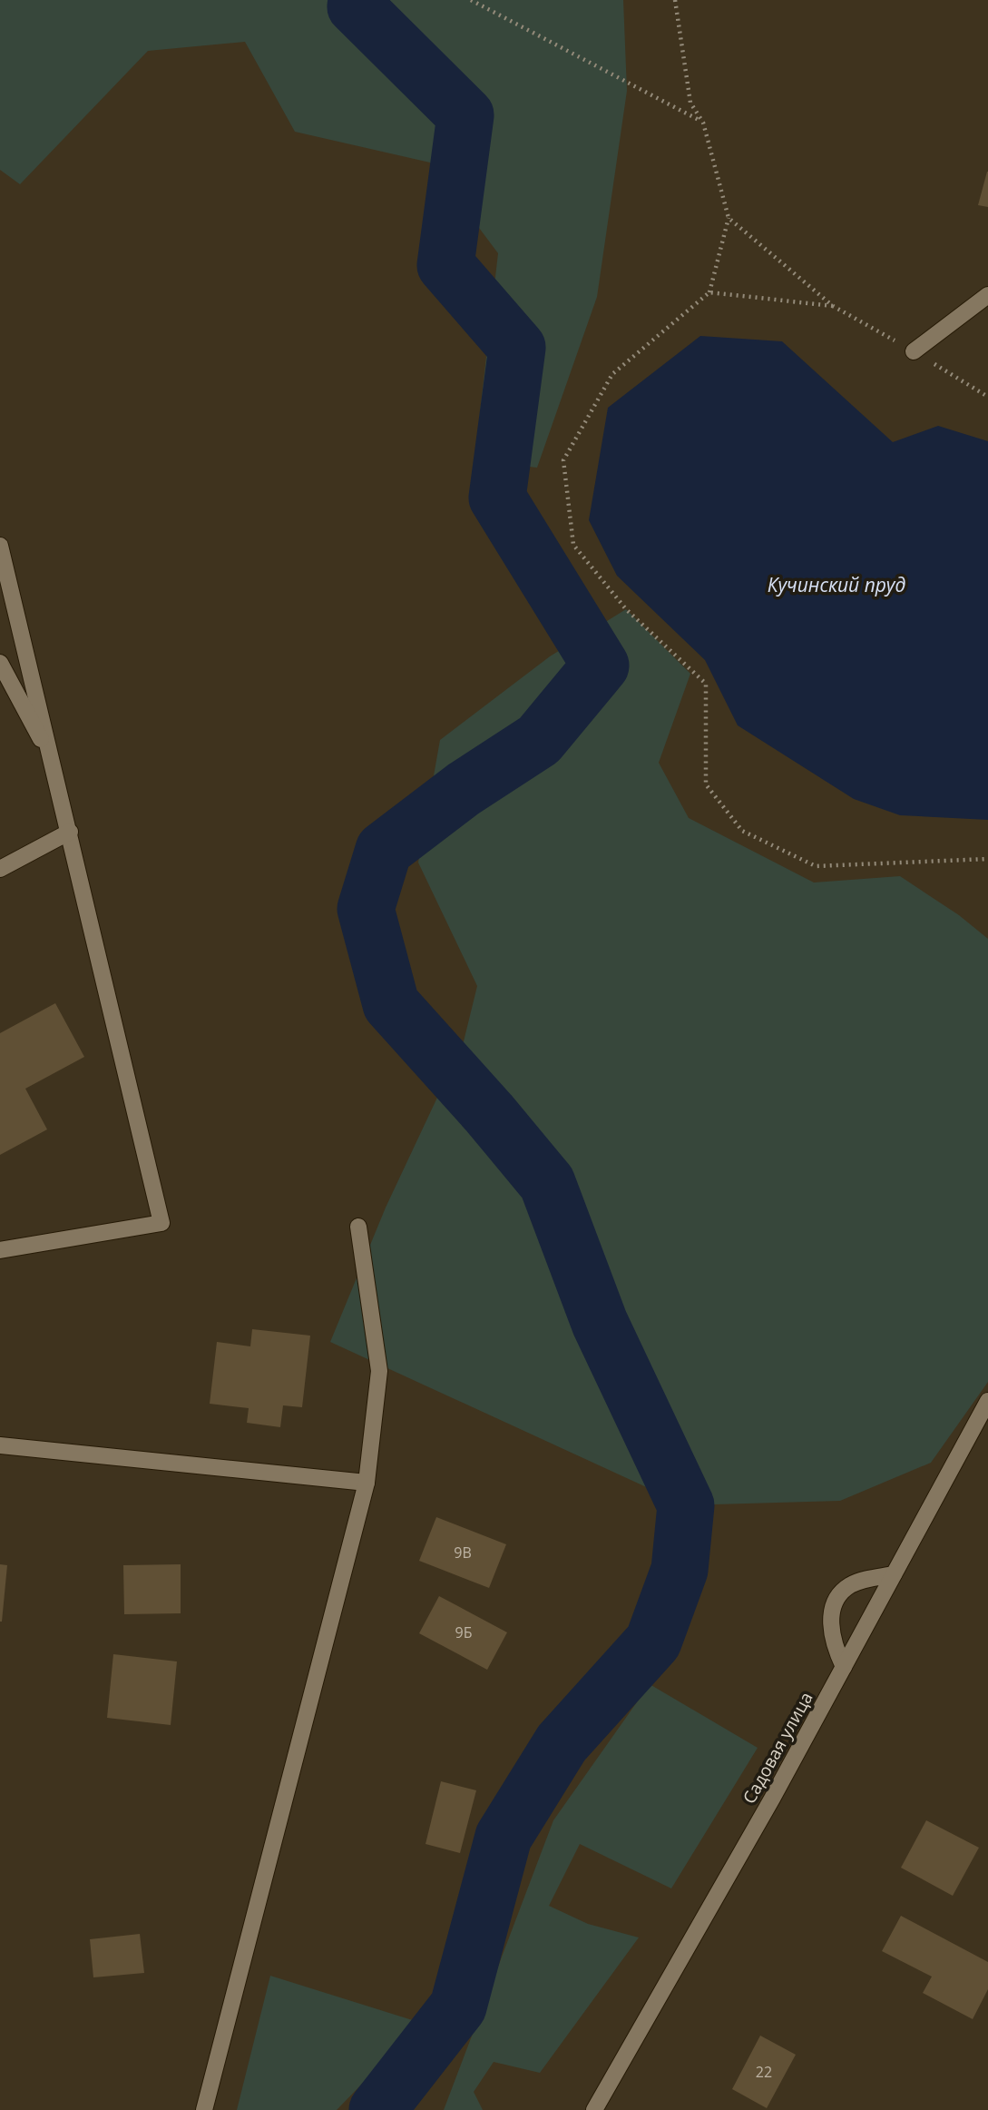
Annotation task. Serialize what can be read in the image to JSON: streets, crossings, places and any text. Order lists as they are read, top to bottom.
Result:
{
  "streets": {
    "street": ["Садовая улица"]
  },
  "water": ["Кучинский пруд"],
  "house_numbers": ["9В", "9Б", "22"]
}
